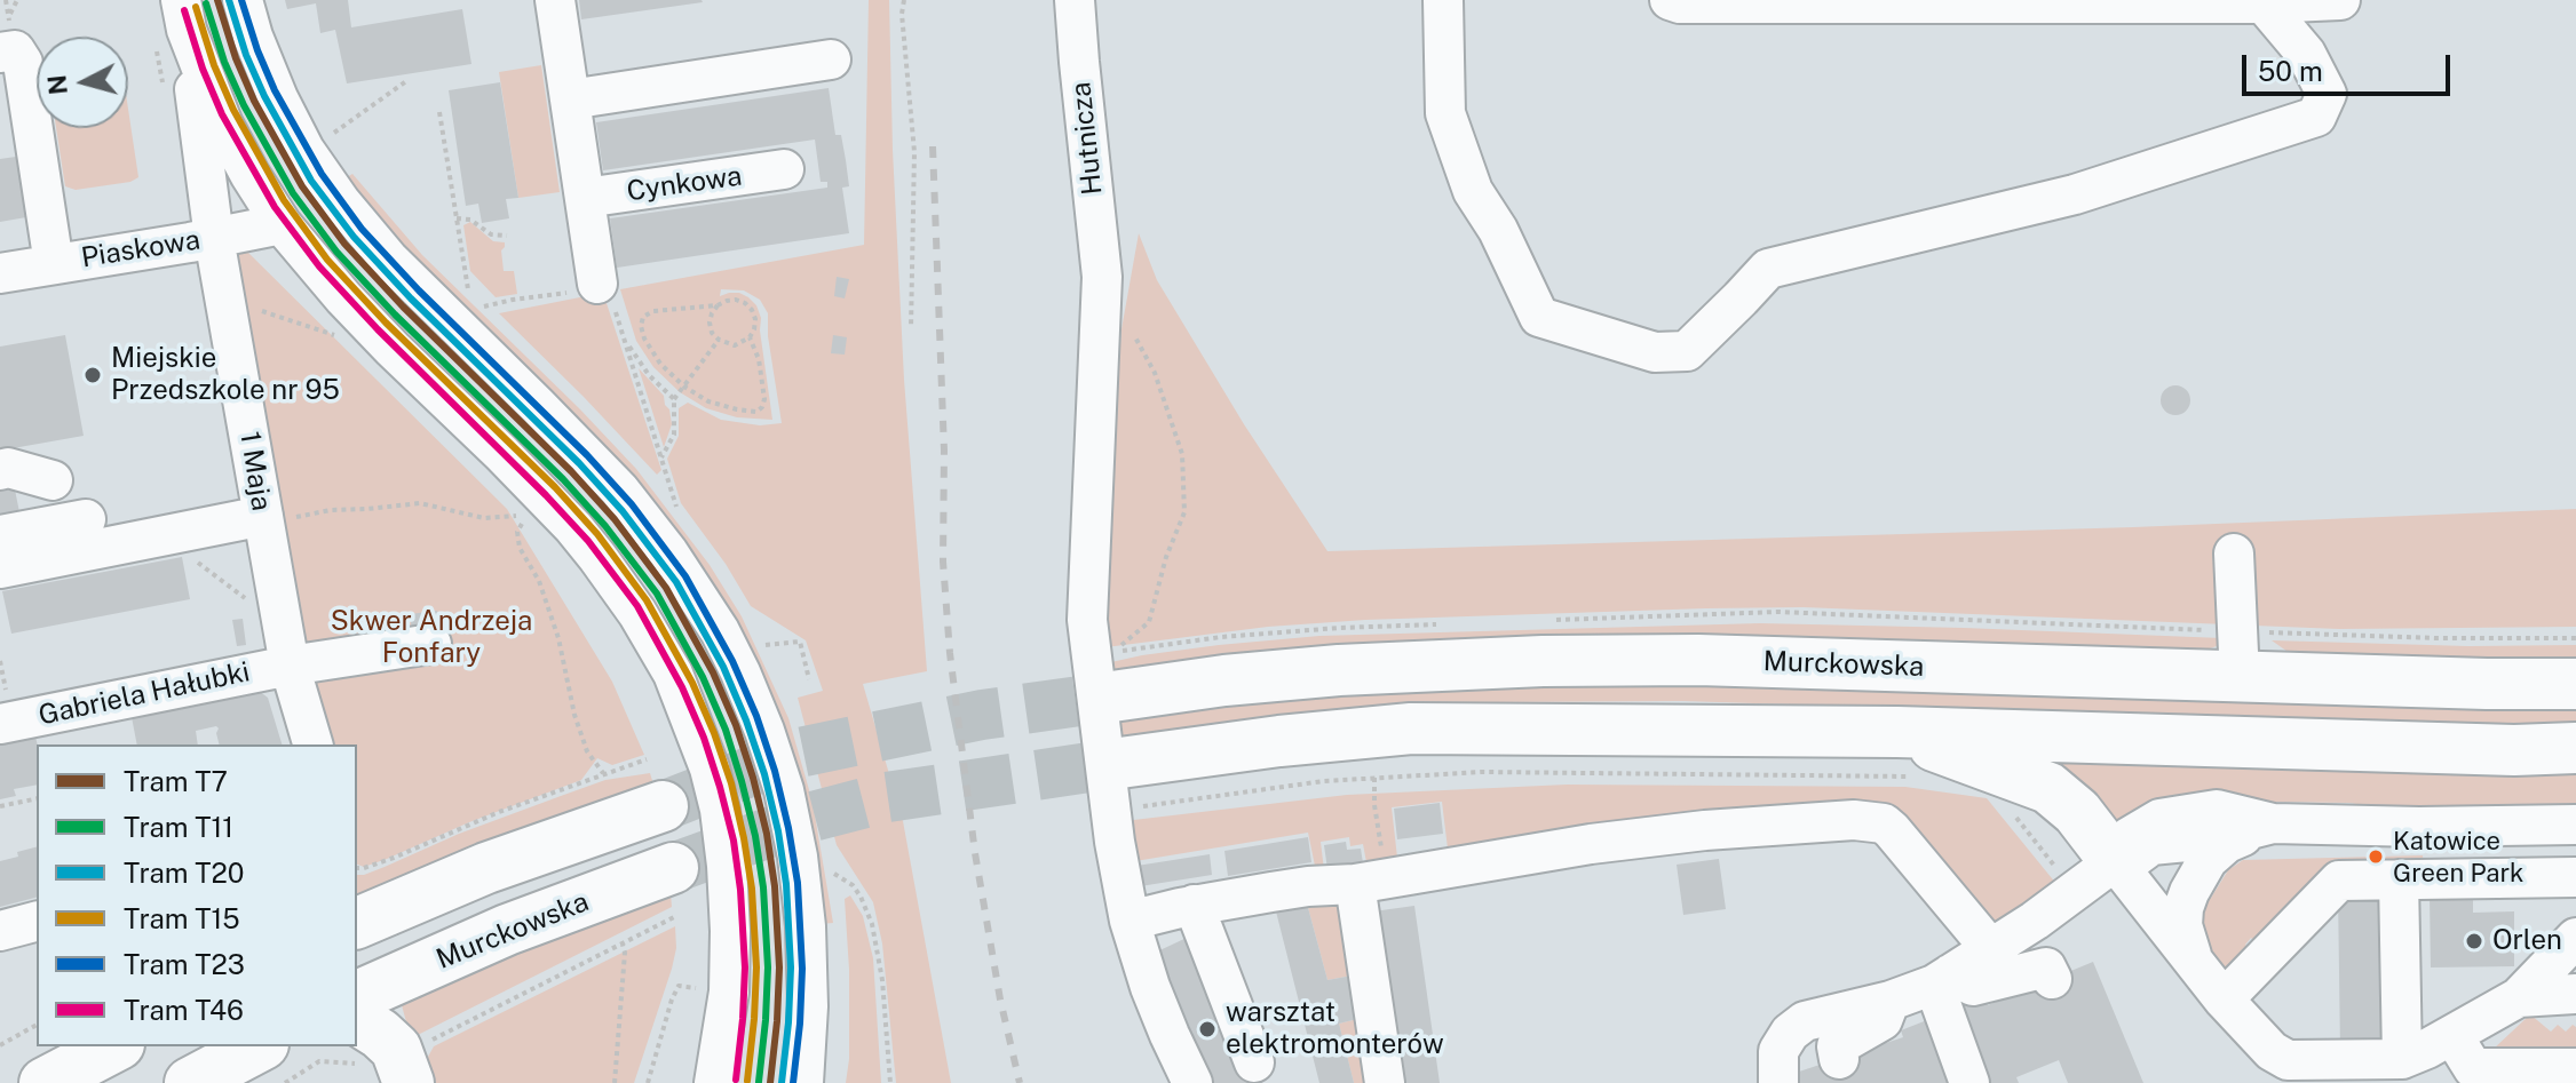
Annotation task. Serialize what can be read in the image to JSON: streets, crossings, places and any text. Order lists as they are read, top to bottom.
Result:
{
  "streets": {
    "highway": ["Murckowska"],
    "street": [
      "Hutnicza",
      "Cynkowa",
      "Piaskowa",
      "1 Maja",
      "Gabriela Hałubki"
    ]
  },
  "crossings": [
    ["Piaskowa", "1 Maja"],
    ["1 Maja", "Gabriela Hałubki"]
  ],
  "parks": ["Skwer Andrzeja Fonfary"],
  "places": [
    "Miejskie Przedszkole nr 95",
    "Katowice Green Park",
    "Orlen",
    "warsztat elektromonterów"
  ],
  "lines": [
    "tram line T7",
    "tram line T20",
    "tram line T23",
    "tram line T11",
    "tram line T15",
    "tram line T46"
  ],
  "legend": [
    "Tram T7",
    "Tram T11",
    "Tram T20",
    "Tram T15",
    "Tram T23",
    "Tram T46"
  ],
  "scale_bar": "50 m",
  "north": "left"
}
